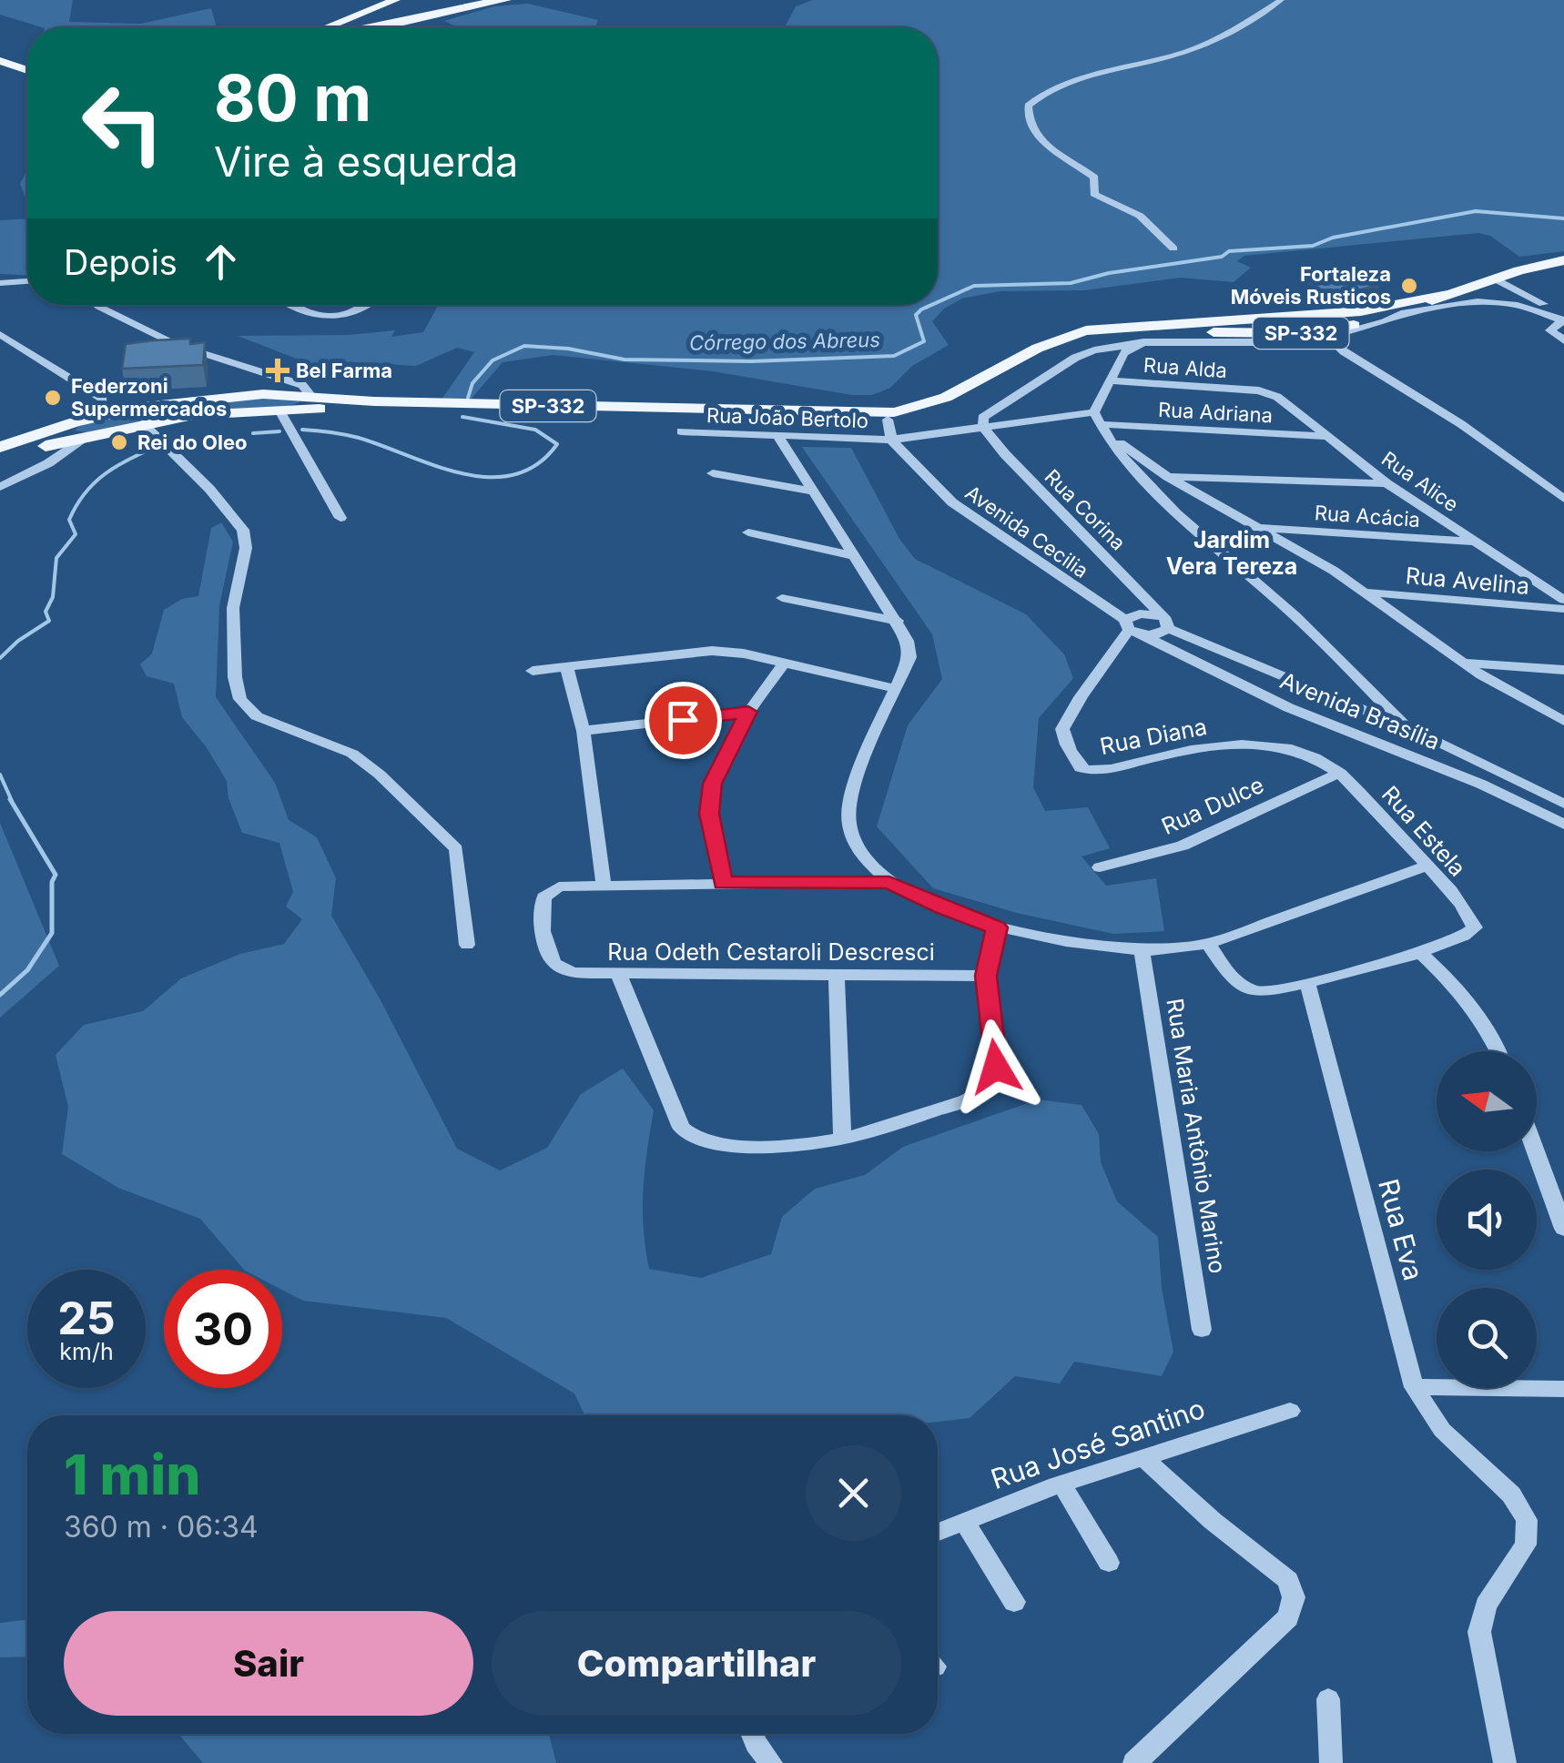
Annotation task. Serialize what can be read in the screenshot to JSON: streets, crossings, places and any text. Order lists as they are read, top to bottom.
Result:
{
  "streets": {
    "main road": ["SP-332"],
    "street": [
      "Rua Alda",
      "Rua Adriana",
      "Rua João Bertolo",
      "Rua Alice",
      "Rua Corina",
      "Rua Acácia",
      "Avenida Cecilia",
      "Rua Avelina",
      "Avenida Brasília",
      "Rua Diana",
      "Rua Dulce",
      "Rua Estela",
      "Rua Odeth Cestaroli Descresci",
      "Rua Maria Antônio Marino",
      "Rua Eva",
      "Rua José Santino"
    ]
  },
  "crossings": [
    ["Rua Alda", "Rua Alice"],
    ["Rua Adriana", "Rua João Bertolo"],
    ["Rua Adriana", "Rua Alice"],
    ["Rua Adriana", "Rua Corina"],
    ["Rua João Bertolo", "Rua Corina"],
    ["Rua João Bertolo", "Avenida Cecilia"],
    ["Rua Alice", "Rua Acácia"],
    ["Rua Corina", "Avenida Brasília"],
    ["Avenida Cecilia", "Avenida Brasília"],
    ["Avenida Cecilia", "Rua Diana"],
    ["Avenida Brasília", "Rua Diana"],
    ["Rua Diana", "Rua Dulce"],
    ["Rua Diana", "Rua Estela"],
    ["Rua Dulce", "Rua Estela"]
  ],
  "districts": ["Jardim Vera Tereza"],
  "water": ["Córrego dos Abreus"],
  "places": {
    "other": ["Fortaleza Móveis Rusticos", "Federzoni Supermercados", "Rei do Oleo"],
    "health": ["Bel Farma"]
  },
  "north": "left",
  "page": {
    "turn": ["80 m", "Vire à esquerda"],
    "then": "Depois",
    "speed": "25 km/h",
    "limit": "30",
    "heading": ["1 min", "360 m · 06:34"],
    "buttons": ["Sair", "Compartilhar"]
  }
}
